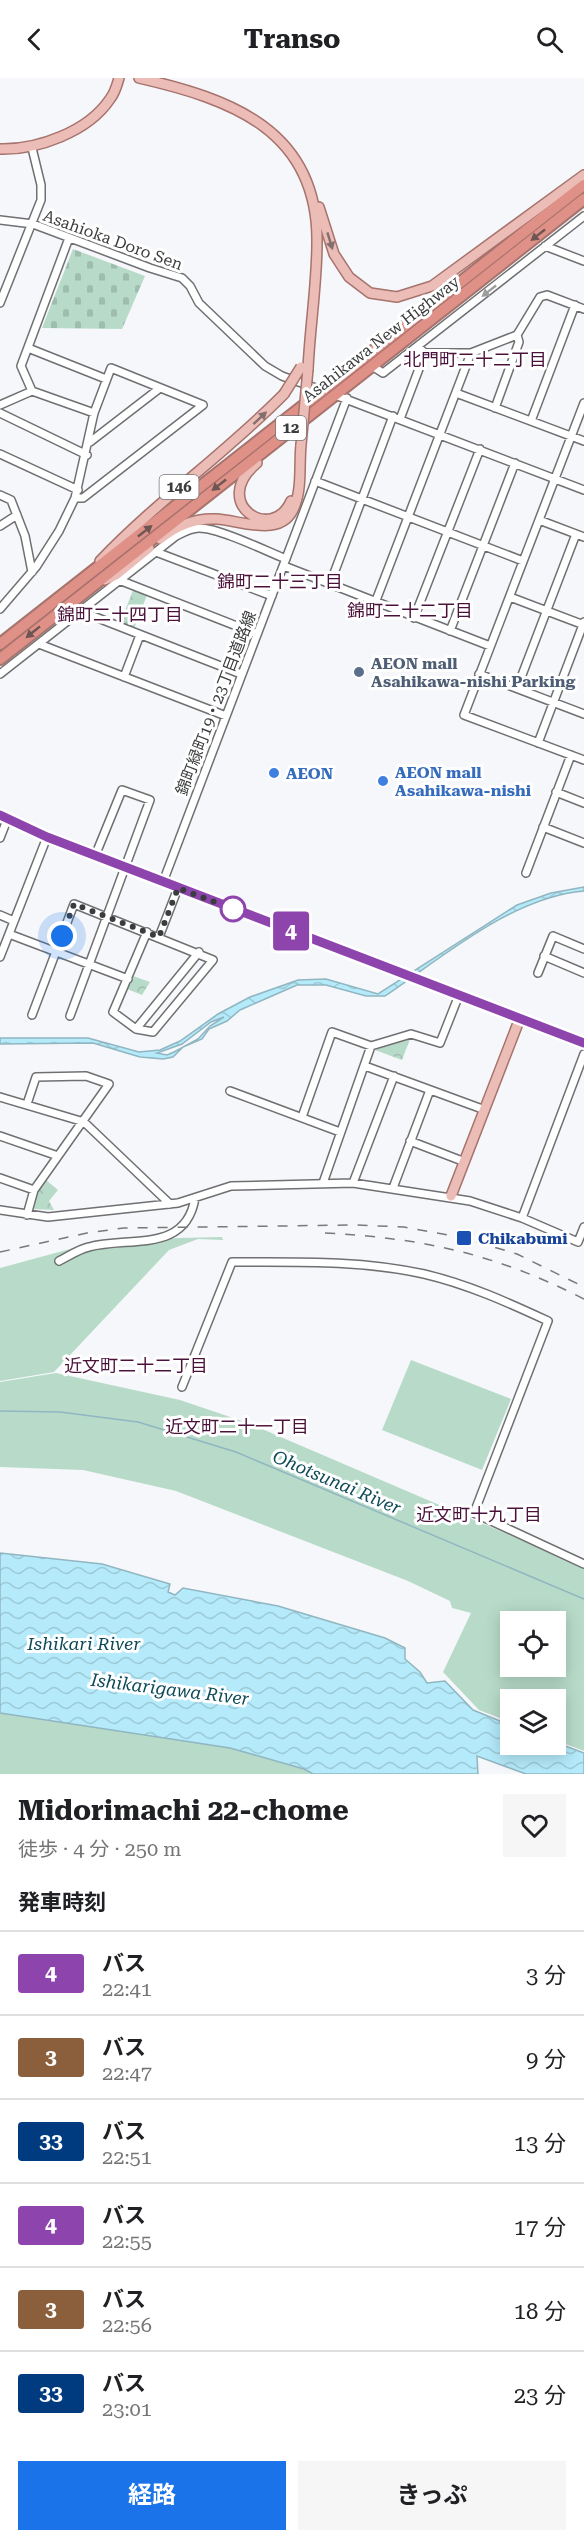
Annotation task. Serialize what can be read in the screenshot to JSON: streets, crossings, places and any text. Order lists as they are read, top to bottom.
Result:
{
  "streets": {
    "highway": ["Asahikawa New Highway", "12"],
    "main road": ["146"],
    "street": ["Asahioka Doro Sen", "錦町緑町19・23丁目道路線"]
  },
  "crossings": [
    ["Asahioka Doro Sen", "Asahikawa New Highway"],
    ["Asahikawa New Highway", "146"]
  ],
  "districts": [
    "北門町二十二丁目",
    "錦町二十三丁目",
    "錦町二十二丁目",
    "錦町二十四丁目",
    "近文町二十二丁目",
    "近文町二十一丁目",
    "近文町十九丁目"
  ],
  "water": ["Ohotsunai River", "Ishikari River", "Ishikarigawa River"],
  "places": {
    "other": ["AEON mall Asahikawa-nishi Parking", "AEON", "AEON mall Asahikawa-nishi"],
    "transit": ["Chikabumi"]
  },
  "lines": ["bus line 4"],
  "page": {
    "header": "Transo",
    "on_map": "4",
    "heading": [
      ["Midorimachi 22-chome", "徒歩 · 4 分 · 250 m"],
      "発車時刻"
    ],
    "list": [
      {
        "mark": "4",
        "name": "バス",
        "note": "22:41",
        "value": "3 分"
      },
      {
        "mark": "3",
        "name": "バス",
        "note": "22:47",
        "value": "9 分"
      },
      {
        "mark": "33",
        "name": "バス",
        "note": "22:51",
        "value": "13 分"
      },
      {
        "mark": "4",
        "name": "バス",
        "note": "22:55",
        "value": "17 分"
      },
      {
        "mark": "3",
        "name": "バス",
        "note": "22:56",
        "value": "18 分"
      },
      {
        "mark": "33",
        "name": "バス",
        "note": "23:01",
        "value": "23 分"
      }
    ],
    "buttons": ["経路", "きっぷ"]
  }
}
